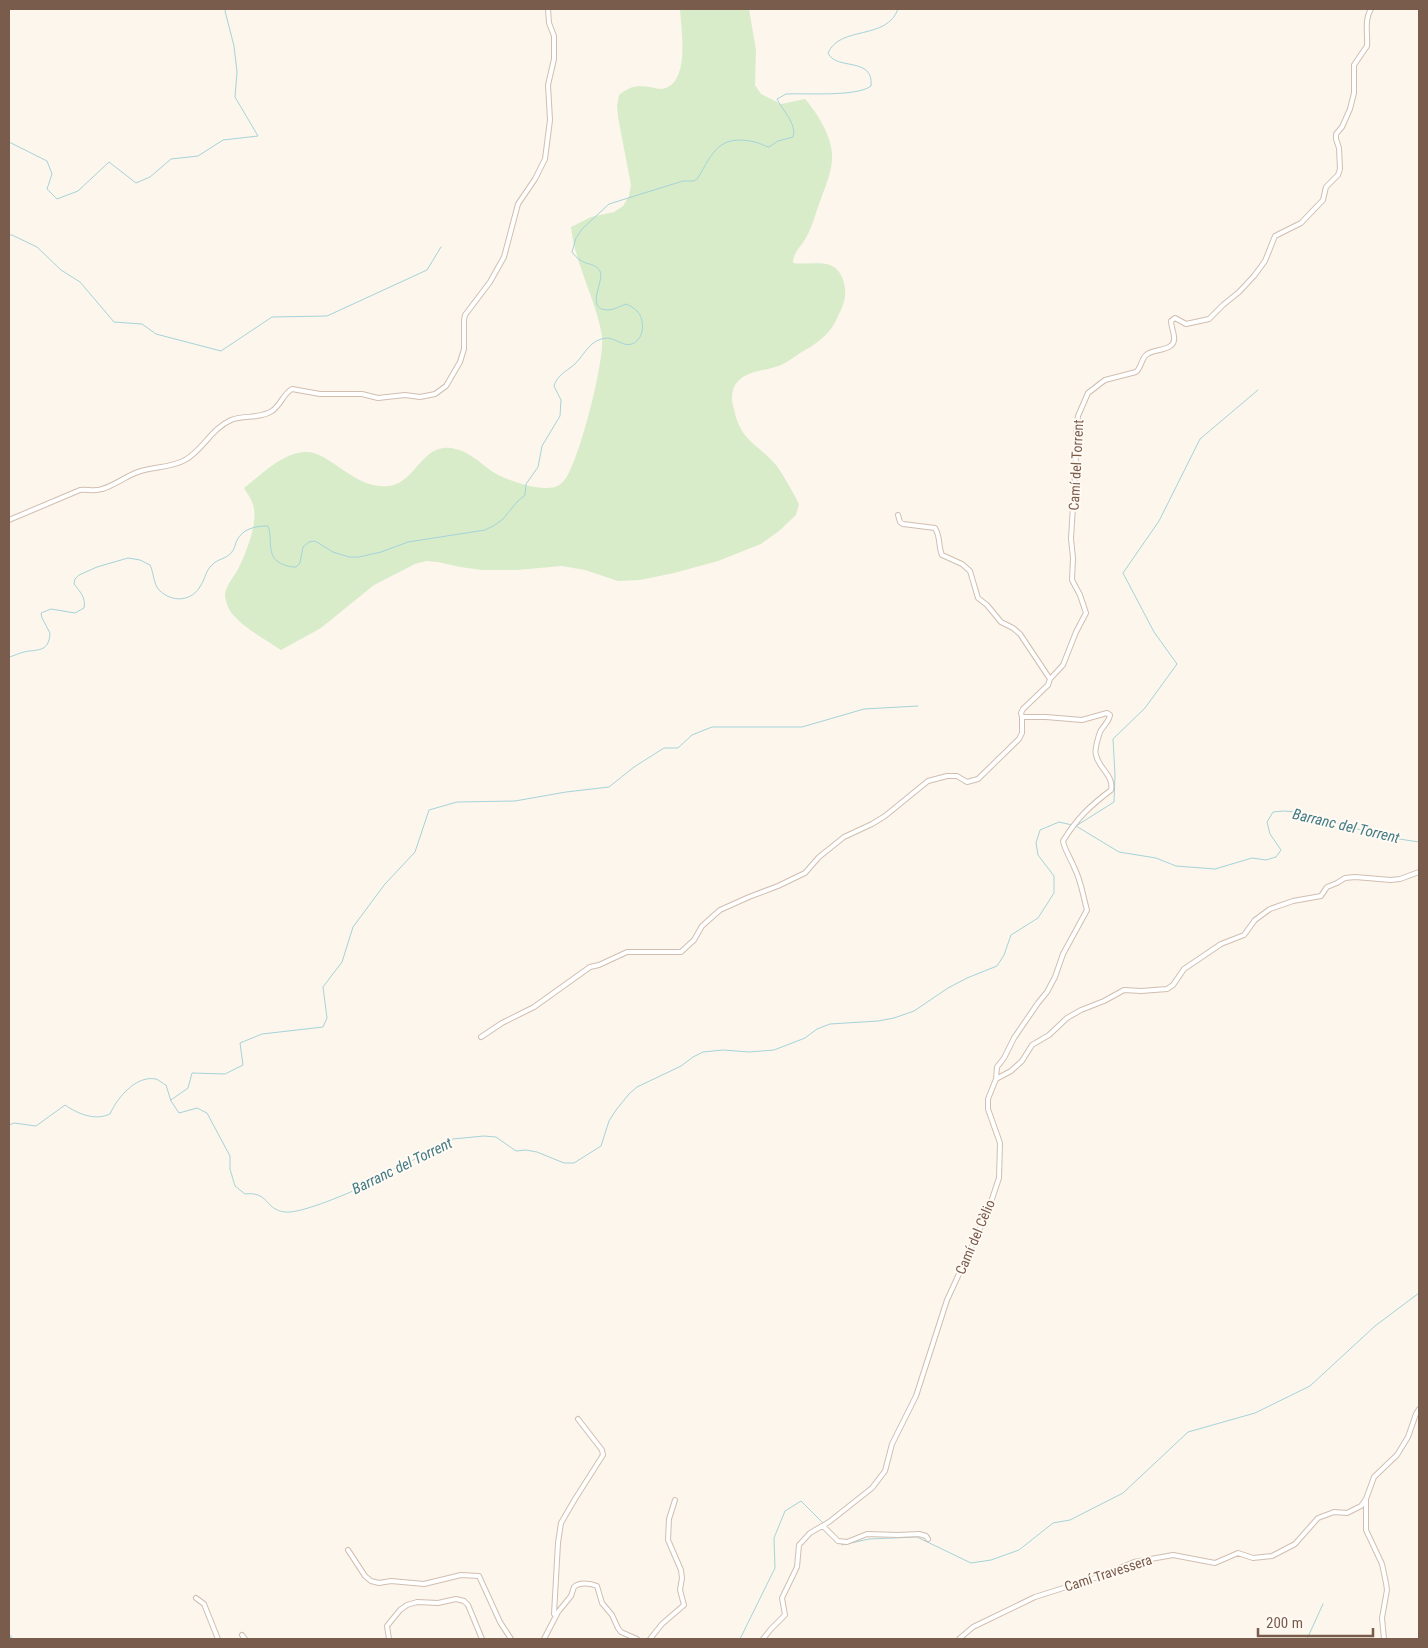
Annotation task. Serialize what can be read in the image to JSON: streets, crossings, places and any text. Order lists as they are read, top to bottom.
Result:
{
  "streets": {
    "street": ["Camí del Torrent", "Camí del Cèlio", "Camí Travessera"]
  },
  "water": ["Barranc del Torrent"],
  "scale_bar": "200 m"
}
